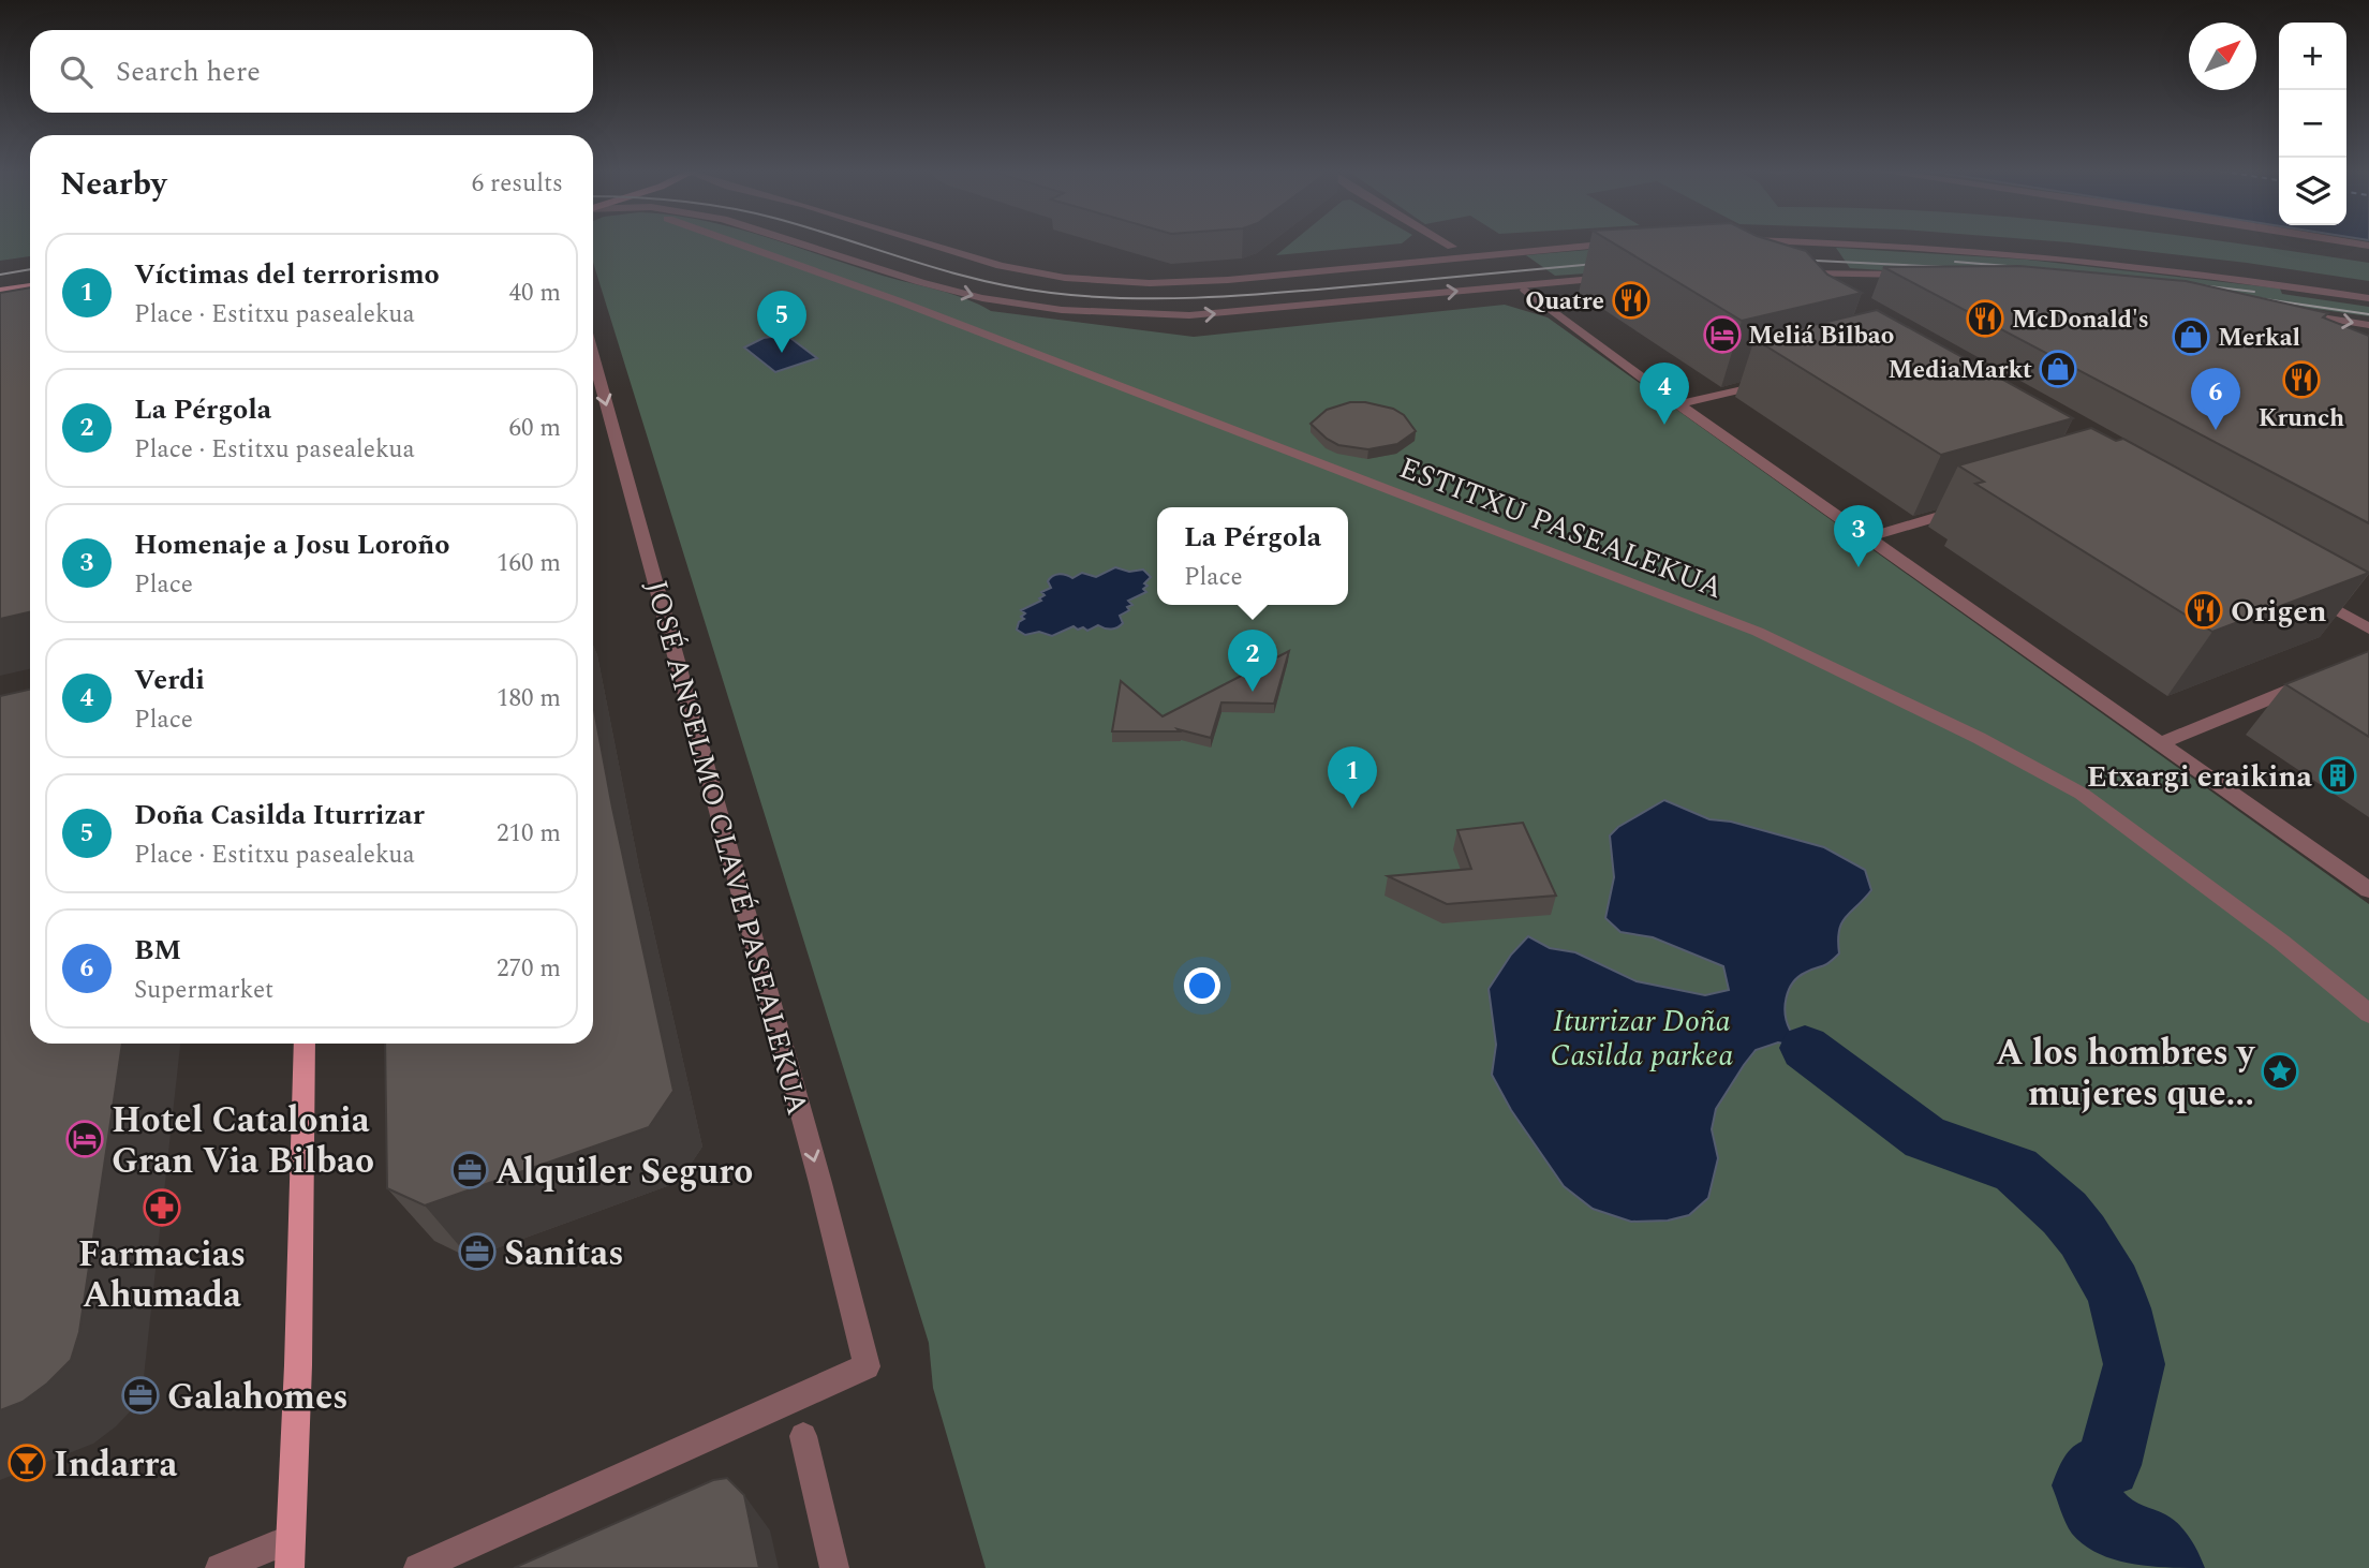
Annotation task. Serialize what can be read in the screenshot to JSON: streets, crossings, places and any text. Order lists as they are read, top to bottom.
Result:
{
  "streets": {
    "street": ["ESTITXU PASEALEKUA", "JOSÉ ANSELMO CLAVÉ PASEALEKUA"]
  },
  "parks": ["Iturrizar Doña Casilda parkea"],
  "places": {
    "restaurant": [
      "Quatre",
      "McDonald's",
      "Krunch",
      "Origen"
    ],
    "hotel": ["Meliá Bilbao", "Hotel Catalonia Gran Via Bilbao"],
    "shop": ["Merkal", "MediaMarkt"],
    "building": ["Etxargi eraikina"],
    "place": ["A los hombres y mujeres que..."],
    "office": ["Alquiler Seguro", "Sanitas", "Galahomes"],
    "pharmacy": ["Farmacias Ahumada"],
    "bar": ["Indarra"]
  },
  "north": "top right",
  "page": {
    "map_buttons": ["+", "−"],
    "search": "Search here",
    "heading": ["Nearby", "6 results"],
    "list": [
      {
        "mark": "1",
        "name": "Víctimas del terrorismo",
        "note": "Place · Estitxu pasealekua",
        "value": "40 m"
      },
      {
        "mark": "2",
        "name": "La Pérgola",
        "note": "Place · Estitxu pasealekua",
        "value": "60 m"
      },
      {
        "mark": "3",
        "name": "Homenaje a Josu Loroño",
        "note": "Place",
        "value": "160 m"
      },
      {
        "mark": "4",
        "name": "Verdi",
        "note": "Place",
        "value": "180 m"
      },
      {
        "mark": "5",
        "name": "Doña Casilda Iturrizar",
        "note": "Place · Estitxu pasealekua",
        "value": "210 m"
      },
      {
        "mark": "6",
        "name": "BM",
        "note": "Supermarket",
        "value": "270 m"
      }
    ],
    "pins": [
      "5",
      "4",
      "6",
      "3",
      "2",
      "1"
    ],
    "popup": ["La Pérgola", "Place"]
  }
}
